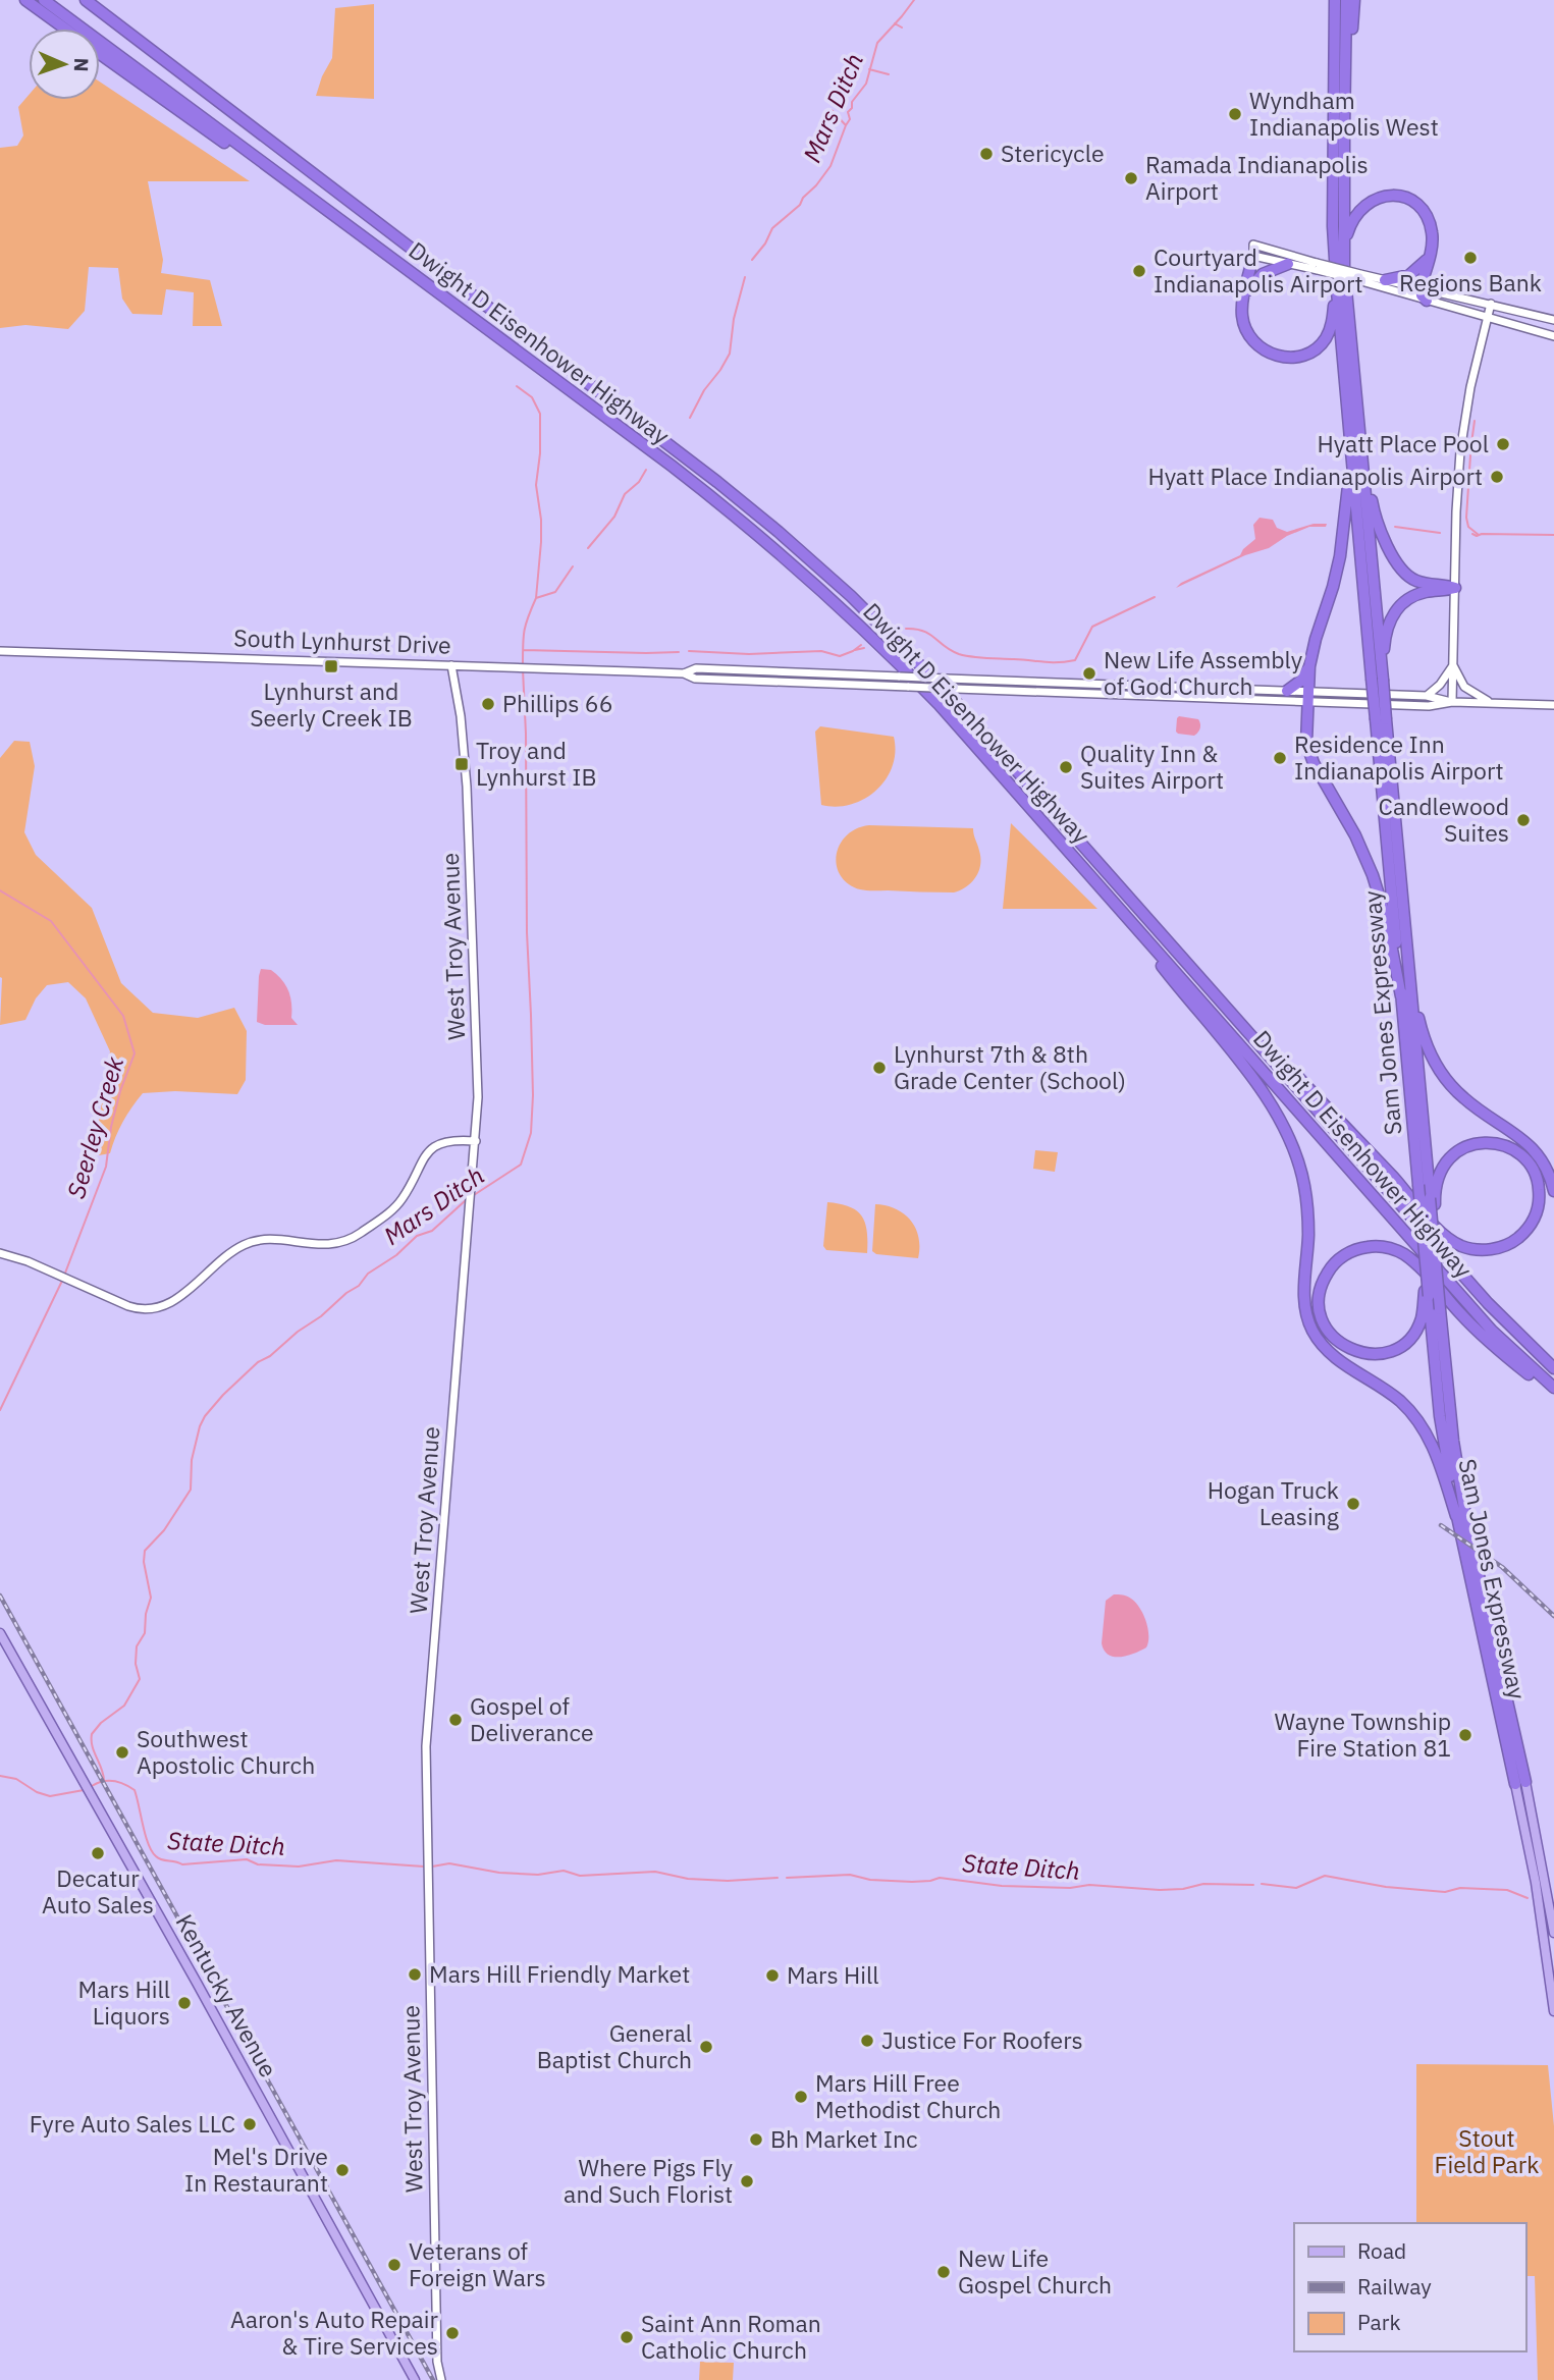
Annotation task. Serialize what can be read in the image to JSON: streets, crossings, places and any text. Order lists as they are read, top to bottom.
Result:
{
  "streets": {
    "highway": ["Dwight D Eisenhower Highway", "Sam Jones Expressway"],
    "main road": ["Kentucky Avenue"],
    "street": ["South Lynhurst Drive", "West Troy Avenue"]
  },
  "crossings": [
    ["South Lynhurst Drive", "West Troy Avenue"]
  ],
  "water": ["Mars Ditch", "Seerley Creek", "State Ditch"],
  "parks": ["Stout Field Park"],
  "places": {
    "other": [
      "Wyndham Indianapolis West",
      "Stericycle",
      "Ramada Indianapolis Airport",
      "Regions Bank",
      "Courtyard Indianapolis Airport",
      "Hyatt Place Pool",
      "Hyatt Place Indianapolis Airport",
      "New Life Assembly of God Church",
      "Phillips 66",
      "Residence Inn Indianapolis Airport",
      "Quality Inn & Suites Airport",
      "Candlewood Suites",
      "Lynhurst 7th & 8th Grade Center (School)",
      "Hogan Truck Leasing",
      "Gospel of Deliverance",
      "Wayne Township Fire Station 81",
      "Southwest Apostolic Church",
      "Decatur Auto Sales",
      "Mars Hill Friendly Market",
      "Mars Hill",
      "Mars Hill Liquors",
      "Justice For Roofers",
      "General Baptist Church",
      "Mars Hill Free Methodist Church",
      "Fyre Auto Sales LLC",
      "Bh Market Inc",
      "Mel's Drive In Restaurant",
      "Where Pigs Fly and Such Florist",
      "Veterans of Foreign Wars",
      "New Life Gospel Church",
      "Aaron's Auto Repair & Tire Services",
      "Saint Ann Roman Catholic Church"
    ],
    "transit": ["Lynhurst and Seerly Creek IB", "Troy and Lynhurst IB"]
  },
  "legend": ["Road", "Railway", "Park"],
  "north": "right"
}
